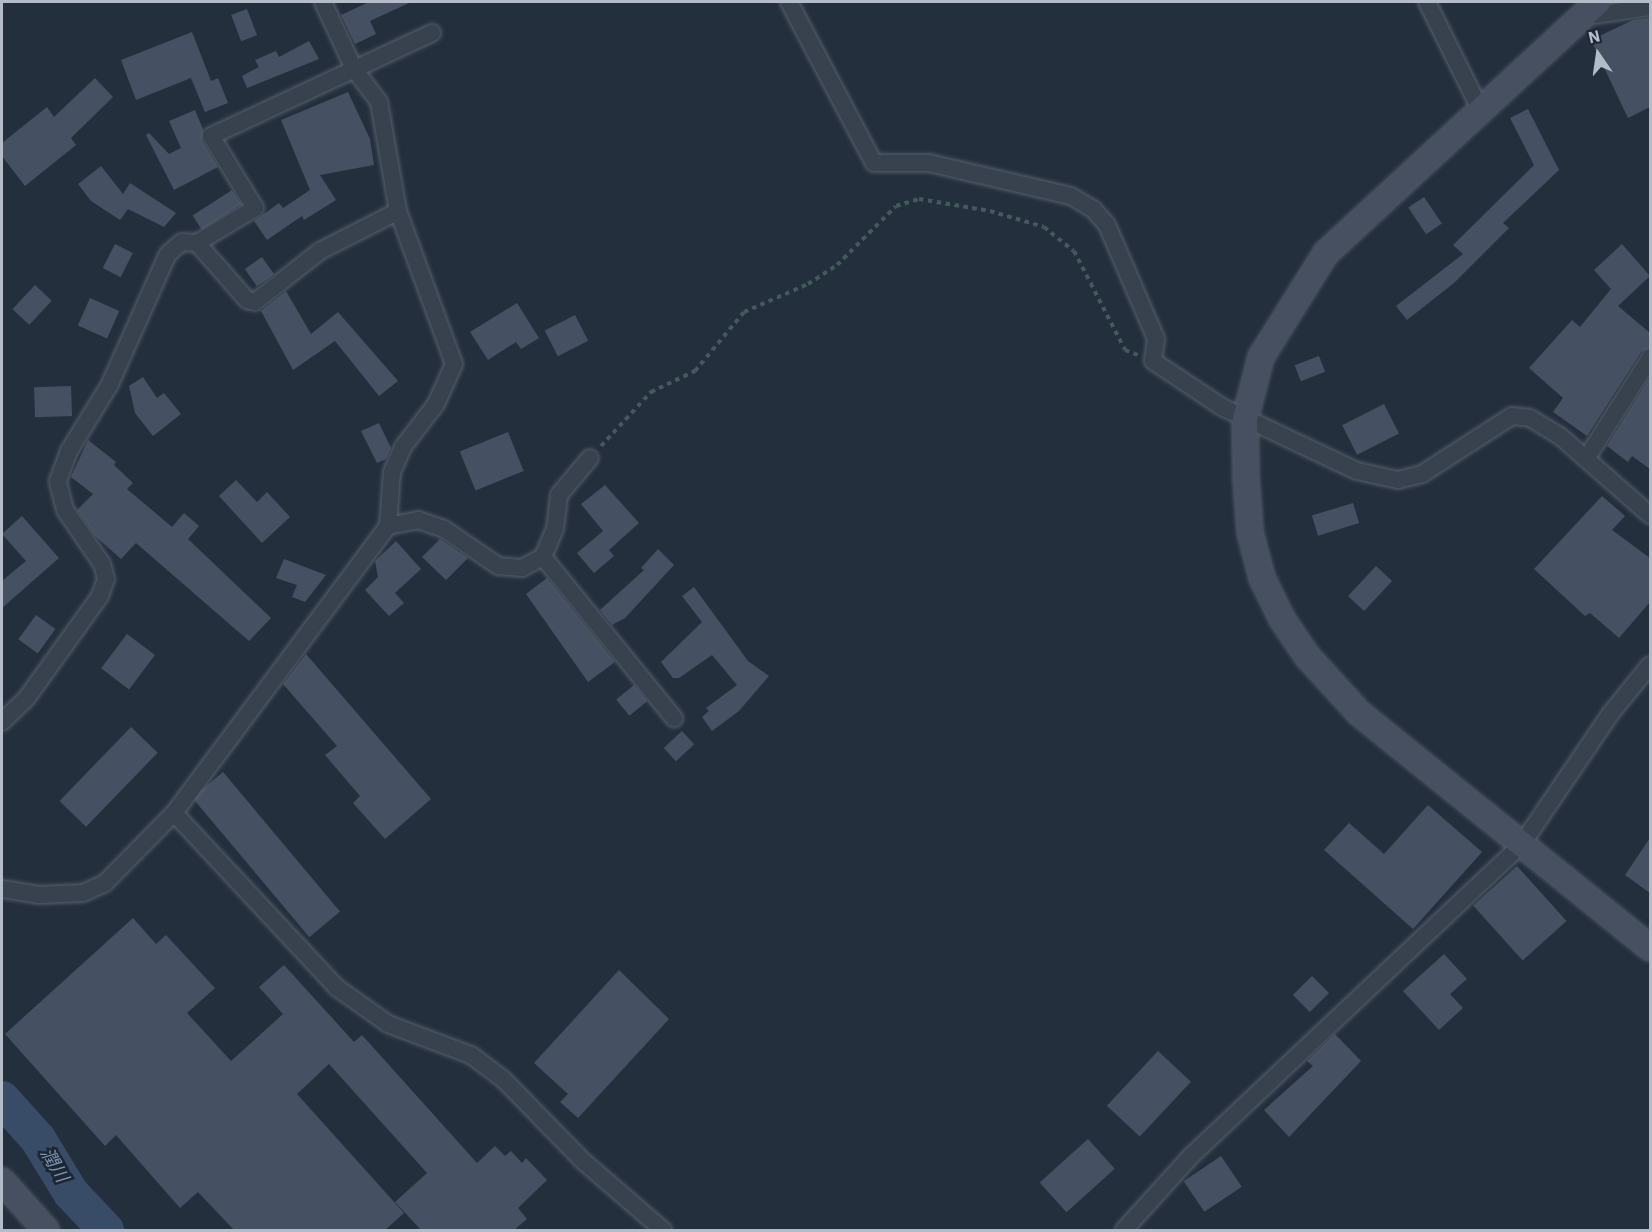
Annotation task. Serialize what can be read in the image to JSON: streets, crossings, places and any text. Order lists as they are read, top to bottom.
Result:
{
  "water": ["潤川"],
  "north": "top"
}
